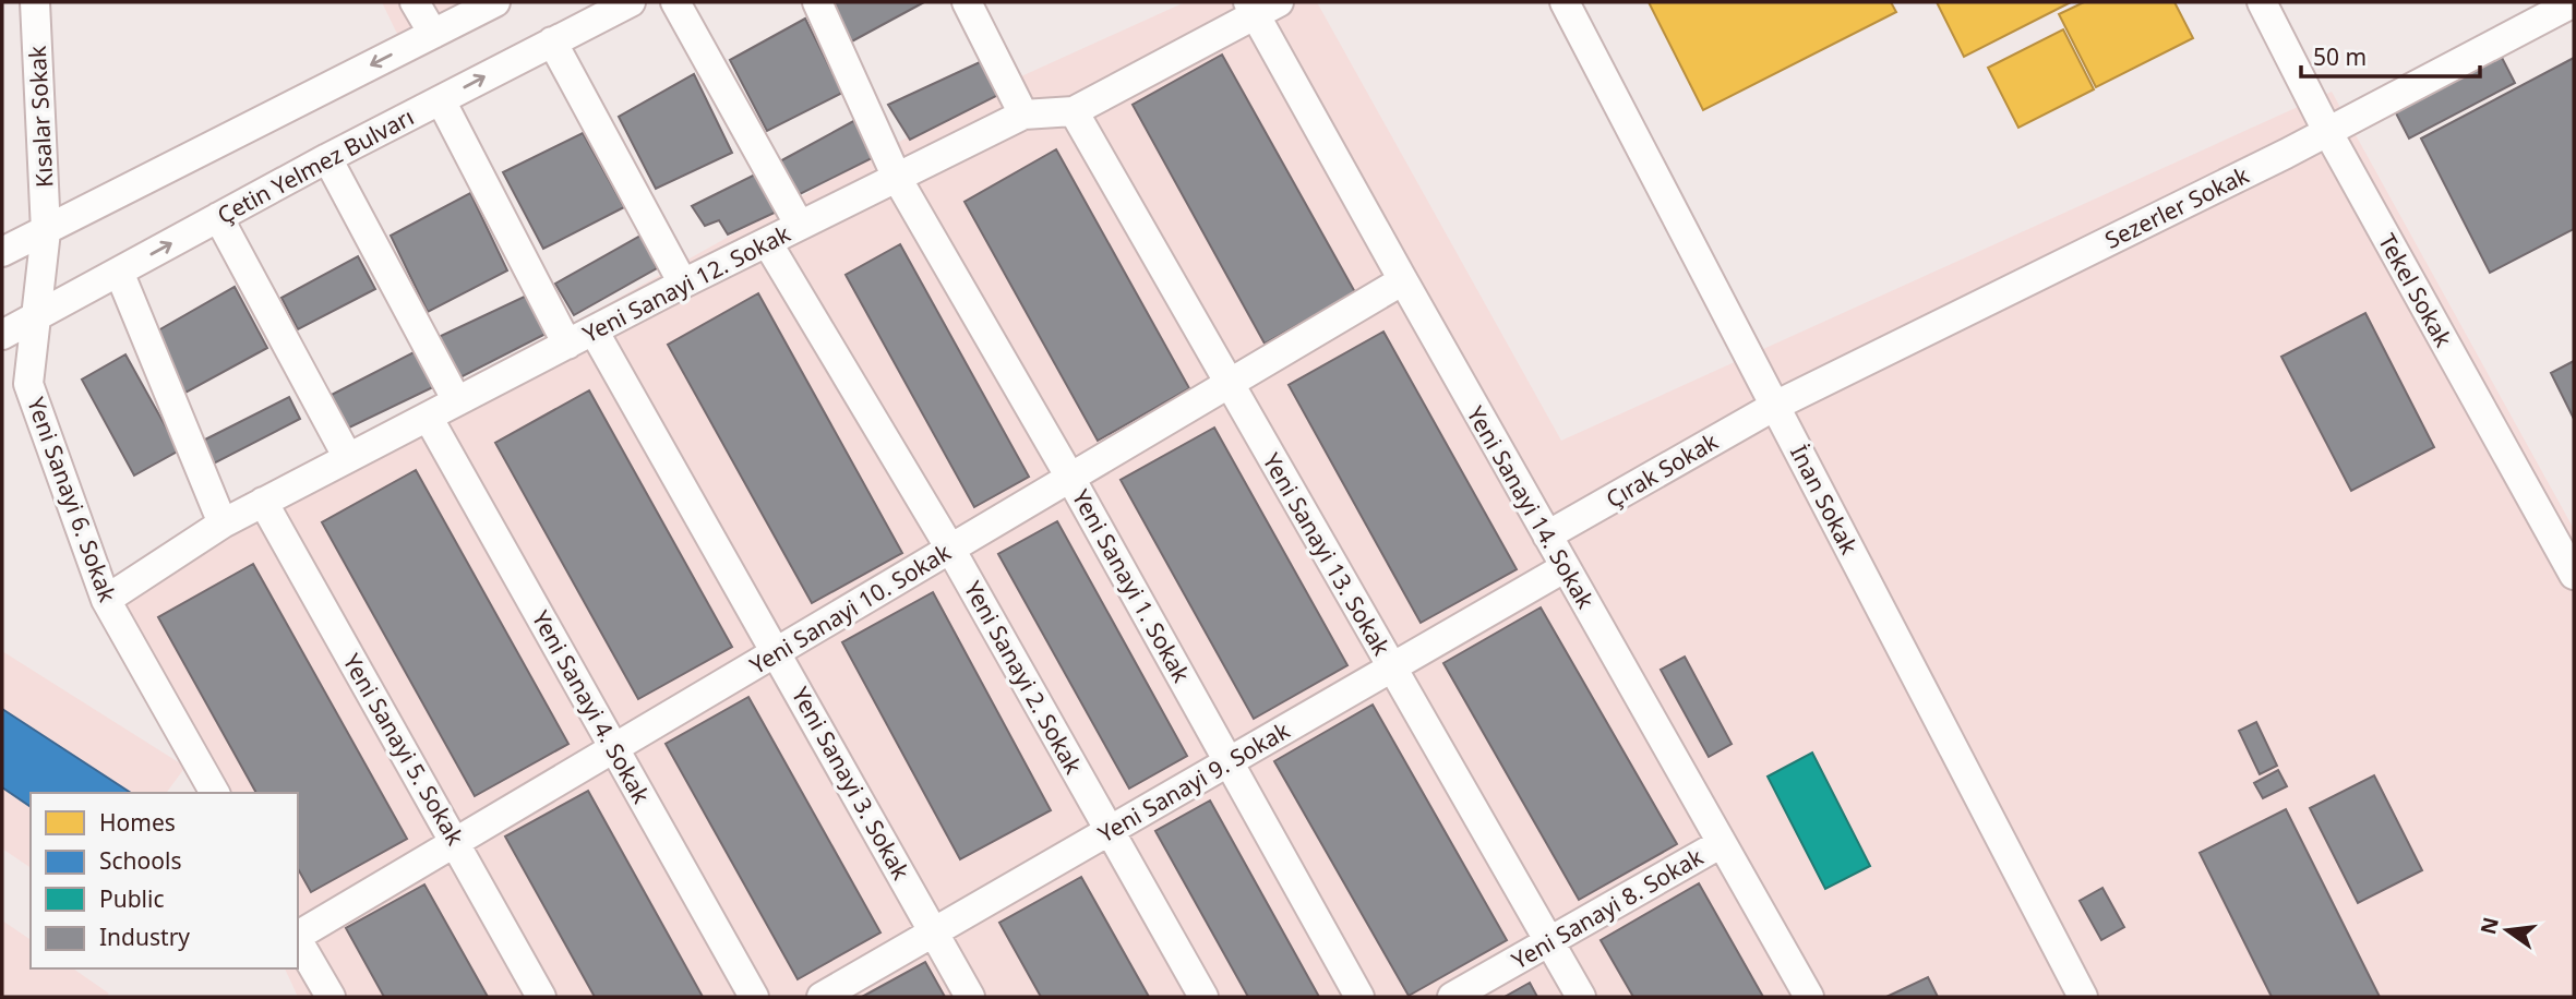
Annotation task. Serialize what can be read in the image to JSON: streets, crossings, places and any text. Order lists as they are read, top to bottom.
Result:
{
  "streets": {
    "street": [
      "Kısalar Sokak",
      "Çetin Yelmez Bulvarı",
      "Sezerler Sokak",
      "Yeni Sanayi 12. Sokak",
      "Tekel Sokak",
      "Çırak Sokak",
      "Yeni Sanayi 6. Sokak",
      "İnan Sokak",
      "Yeni Sanayi 14. Sokak",
      "Yeni Sanayi 13. Sokak",
      "Yeni Sanayi 1. Sokak",
      "Yeni Sanayi 10. Sokak",
      "Yeni Sanayi 2. Sokak",
      "Yeni Sanayi 4. Sokak",
      "Yeni Sanayi 5. Sokak",
      "Yeni Sanayi 9. Sokak",
      "Yeni Sanayi 3. Sokak",
      "Yeni Sanayi 8. Sokak"
    ]
  },
  "crossings": [
    ["Kısalar Sokak", "Çetin Yelmez Bulvarı"],
    ["Kısalar Sokak", "Yeni Sanayi 6. Sokak"],
    ["Çetin Yelmez Bulvarı", "Yeni Sanayi 6. Sokak"],
    ["Sezerler Sokak", "Tekel Sokak"],
    ["Sezerler Sokak", "Çırak Sokak"],
    ["Sezerler Sokak", "İnan Sokak"],
    ["Yeni Sanayi 12. Sokak", "Yeni Sanayi 6. Sokak"],
    ["Yeni Sanayi 12. Sokak", "Yeni Sanayi 14. Sokak"],
    ["Yeni Sanayi 12. Sokak", "Yeni Sanayi 13. Sokak"],
    ["Yeni Sanayi 12. Sokak", "Yeni Sanayi 1. Sokak"],
    ["Yeni Sanayi 12. Sokak", "Yeni Sanayi 2. Sokak"],
    ["Yeni Sanayi 12. Sokak", "Yeni Sanayi 4. Sokak"],
    ["Yeni Sanayi 12. Sokak", "Yeni Sanayi 5. Sokak"],
    ["Yeni Sanayi 12. Sokak", "Yeni Sanayi 3. Sokak"],
    ["Çırak Sokak", "İnan Sokak"],
    ["Çırak Sokak", "Yeni Sanayi 14. Sokak"],
    ["Yeni Sanayi 14. Sokak", "Yeni Sanayi 10. Sokak"],
    ["Yeni Sanayi 14. Sokak", "Yeni Sanayi 9. Sokak"],
    ["Yeni Sanayi 14. Sokak", "Yeni Sanayi 8. Sokak"],
    ["Yeni Sanayi 13. Sokak", "Yeni Sanayi 10. Sokak"],
    ["Yeni Sanayi 13. Sokak", "Yeni Sanayi 9. Sokak"],
    ["Yeni Sanayi 13. Sokak", "Yeni Sanayi 8. Sokak"],
    ["Yeni Sanayi 1. Sokak", "Yeni Sanayi 10. Sokak"],
    ["Yeni Sanayi 1. Sokak", "Yeni Sanayi 9. Sokak"],
    ["Yeni Sanayi 10. Sokak", "Yeni Sanayi 2. Sokak"],
    ["Yeni Sanayi 10. Sokak", "Yeni Sanayi 4. Sokak"],
    ["Yeni Sanayi 10. Sokak", "Yeni Sanayi 5. Sokak"],
    ["Yeni Sanayi 10. Sokak", "Yeni Sanayi 3. Sokak"],
    ["Yeni Sanayi 2. Sokak", "Yeni Sanayi 9. Sokak"],
    ["Yeni Sanayi 9. Sokak", "Yeni Sanayi 3. Sokak"]
  ],
  "legend": [
    "Homes",
    "Schools",
    "Public",
    "Industry"
  ],
  "scale_bar": "50 m",
  "north": "left"
}
